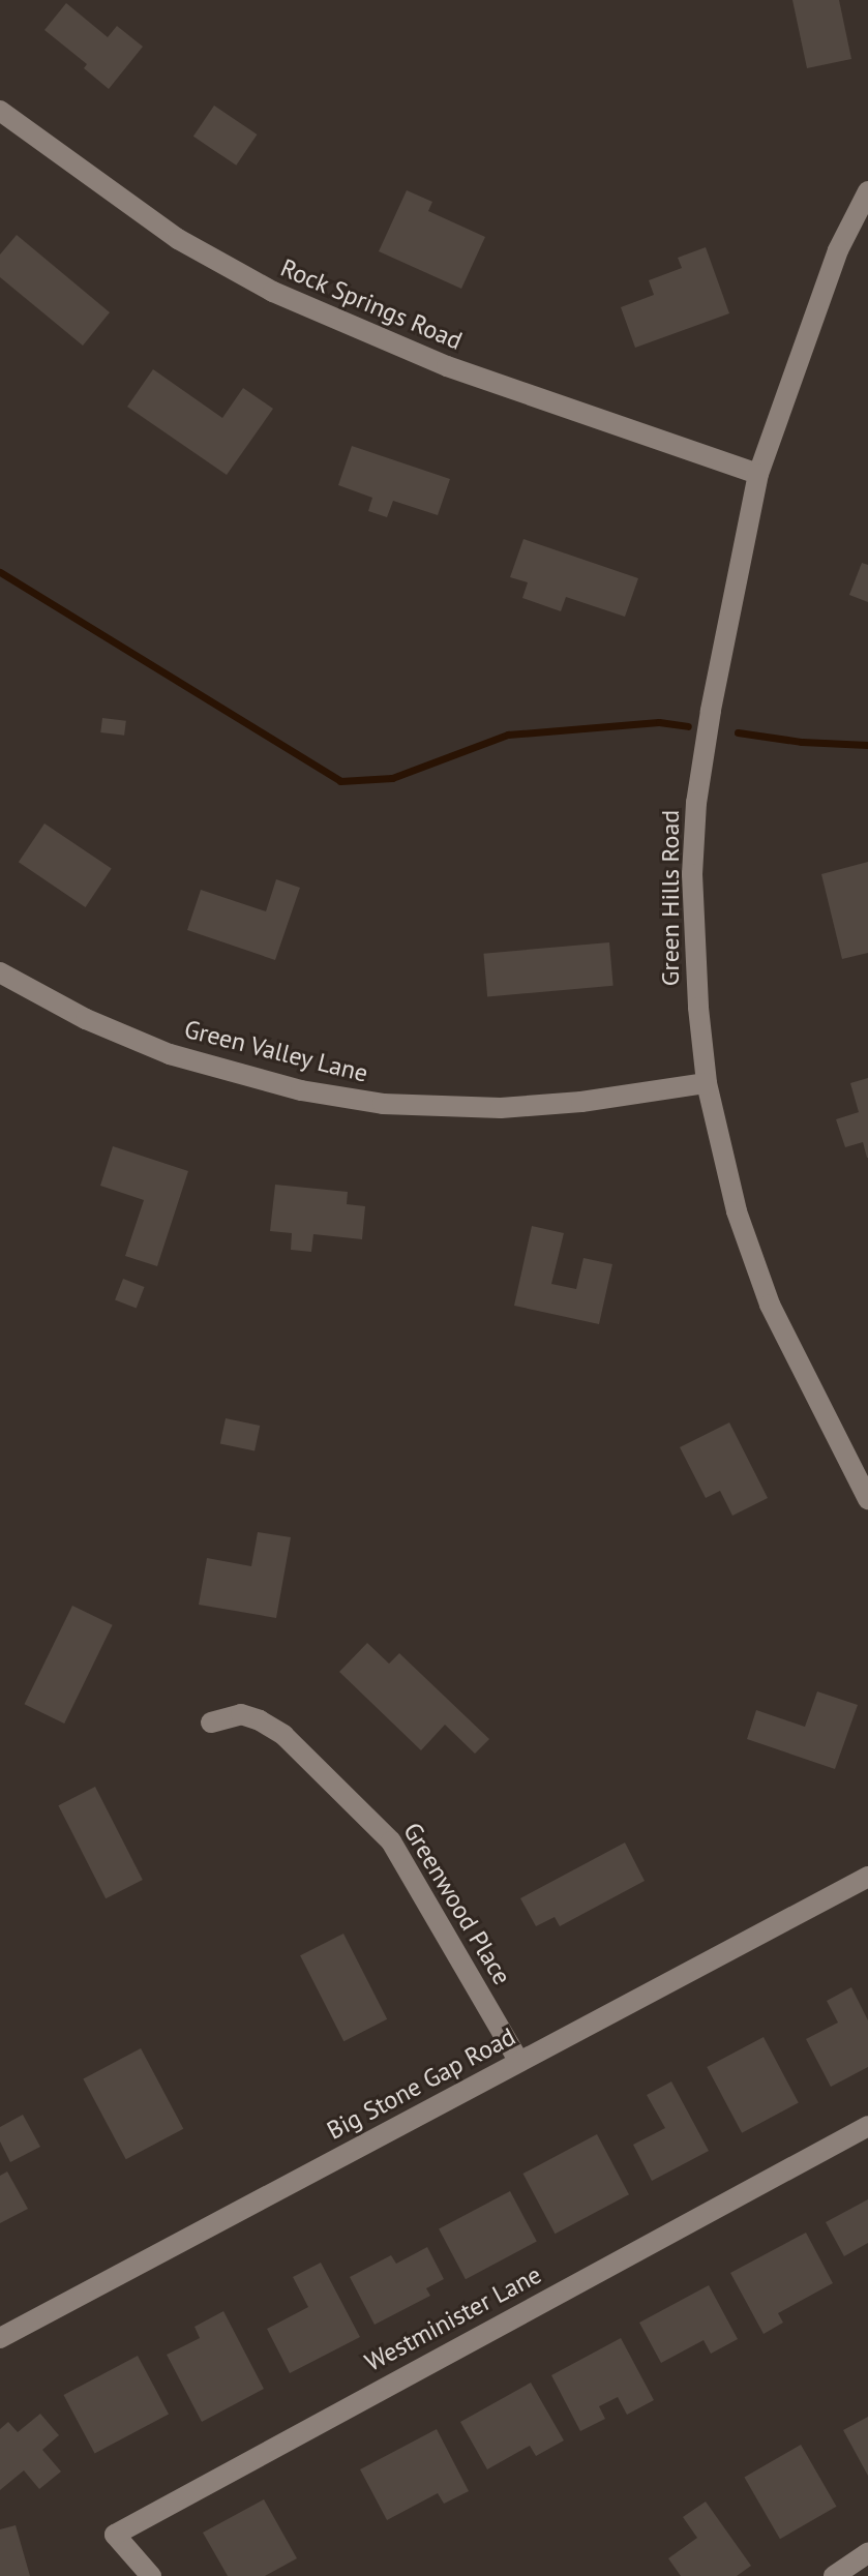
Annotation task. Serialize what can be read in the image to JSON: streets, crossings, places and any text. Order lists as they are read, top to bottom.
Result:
{
  "streets": {
    "street": [
      "Rock Springs Road",
      "Green Hills Road",
      "Green Valley Lane",
      "Greenwood Place",
      "Big Stone Gap Road",
      "Westminister Lane"
    ]
  },
  "crossings": [
    ["Rock Springs Road", "Green Hills Road"],
    ["Green Hills Road", "Green Valley Lane"],
    ["Greenwood Place", "Big Stone Gap Road"]
  ]
}
